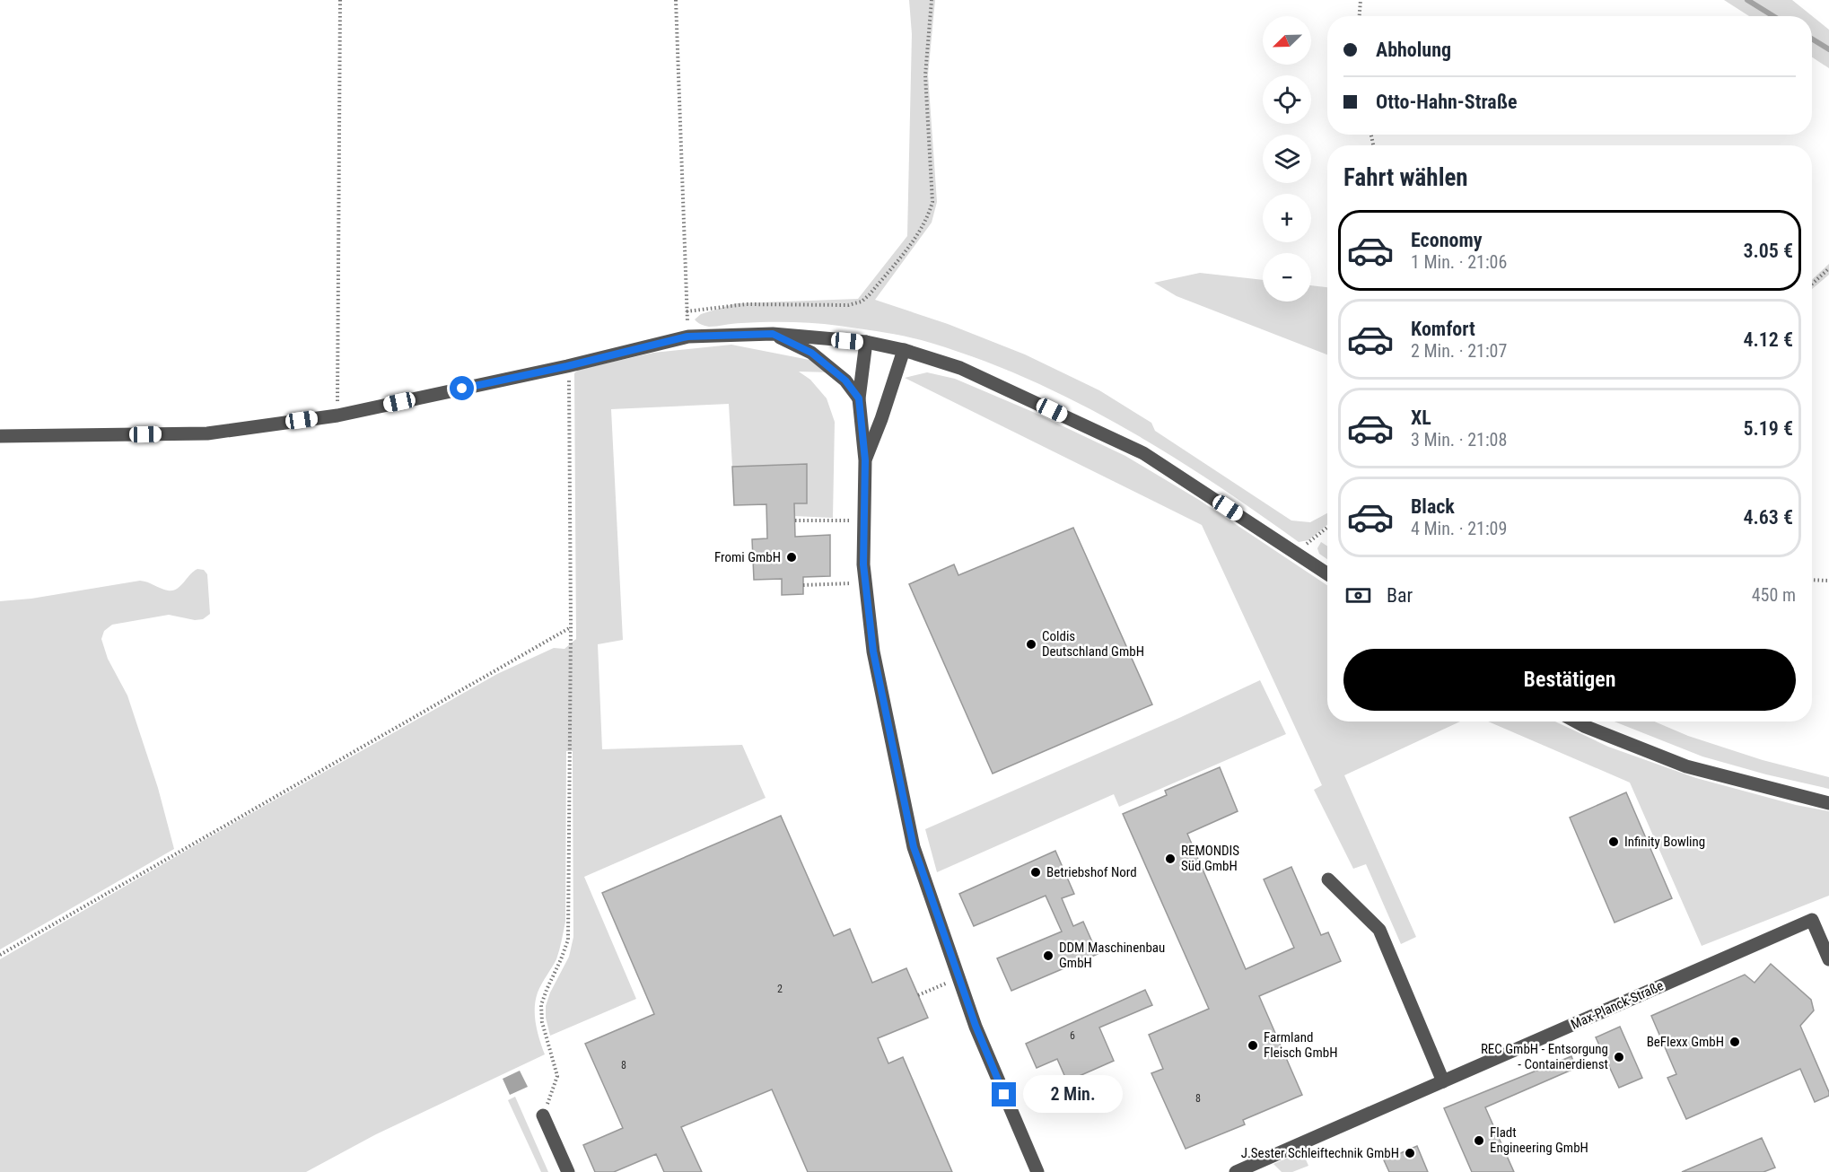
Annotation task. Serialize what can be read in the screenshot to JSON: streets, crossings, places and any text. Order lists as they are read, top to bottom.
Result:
{
  "streets": {
    "street": ["Max-Planck-Straße"]
  },
  "places": [
    "Fromi GmbH",
    "Coldis Deutschland GmbH",
    "Infinity Bowling",
    "REMONDIS Süd GmbH",
    "Betriebshof Nord",
    "DDM Maschinenbau GmbH",
    "BeFlexx GmbH",
    "Farmland Fleisch GmbH",
    "REC GmbH - Entsorgung - Containerdienst",
    "Fladt Engineering GmbH",
    "J.Sester Schleiftechnik GmbH"
  ],
  "house_numbers": [
    "2",
    "6",
    "8",
    "8"
  ],
  "north": "bottom left",
  "page": {
    "map_buttons": ["+", "−"],
    "banner": ["Abholung", "Otto-Hahn-Straße"],
    "heading": "Fahrt wählen",
    "list": [
      {
        "name": "Economy",
        "note": "1 Min. · 21:06",
        "value": "3.05 €"
      },
      {
        "name": "Komfort",
        "note": "2 Min. · 21:07",
        "value": "4.12 €"
      },
      {
        "name": "XL",
        "note": "3 Min. · 21:08",
        "value": "5.19 €"
      },
      {
        "name": "Black",
        "note": "4 Min. · 21:09",
        "value": "4.63 €"
      }
    ],
    "pay": ["Bar", "450 m"],
    "buttons": "Bestätigen",
    "bubble": "2 Min."
  }
}
